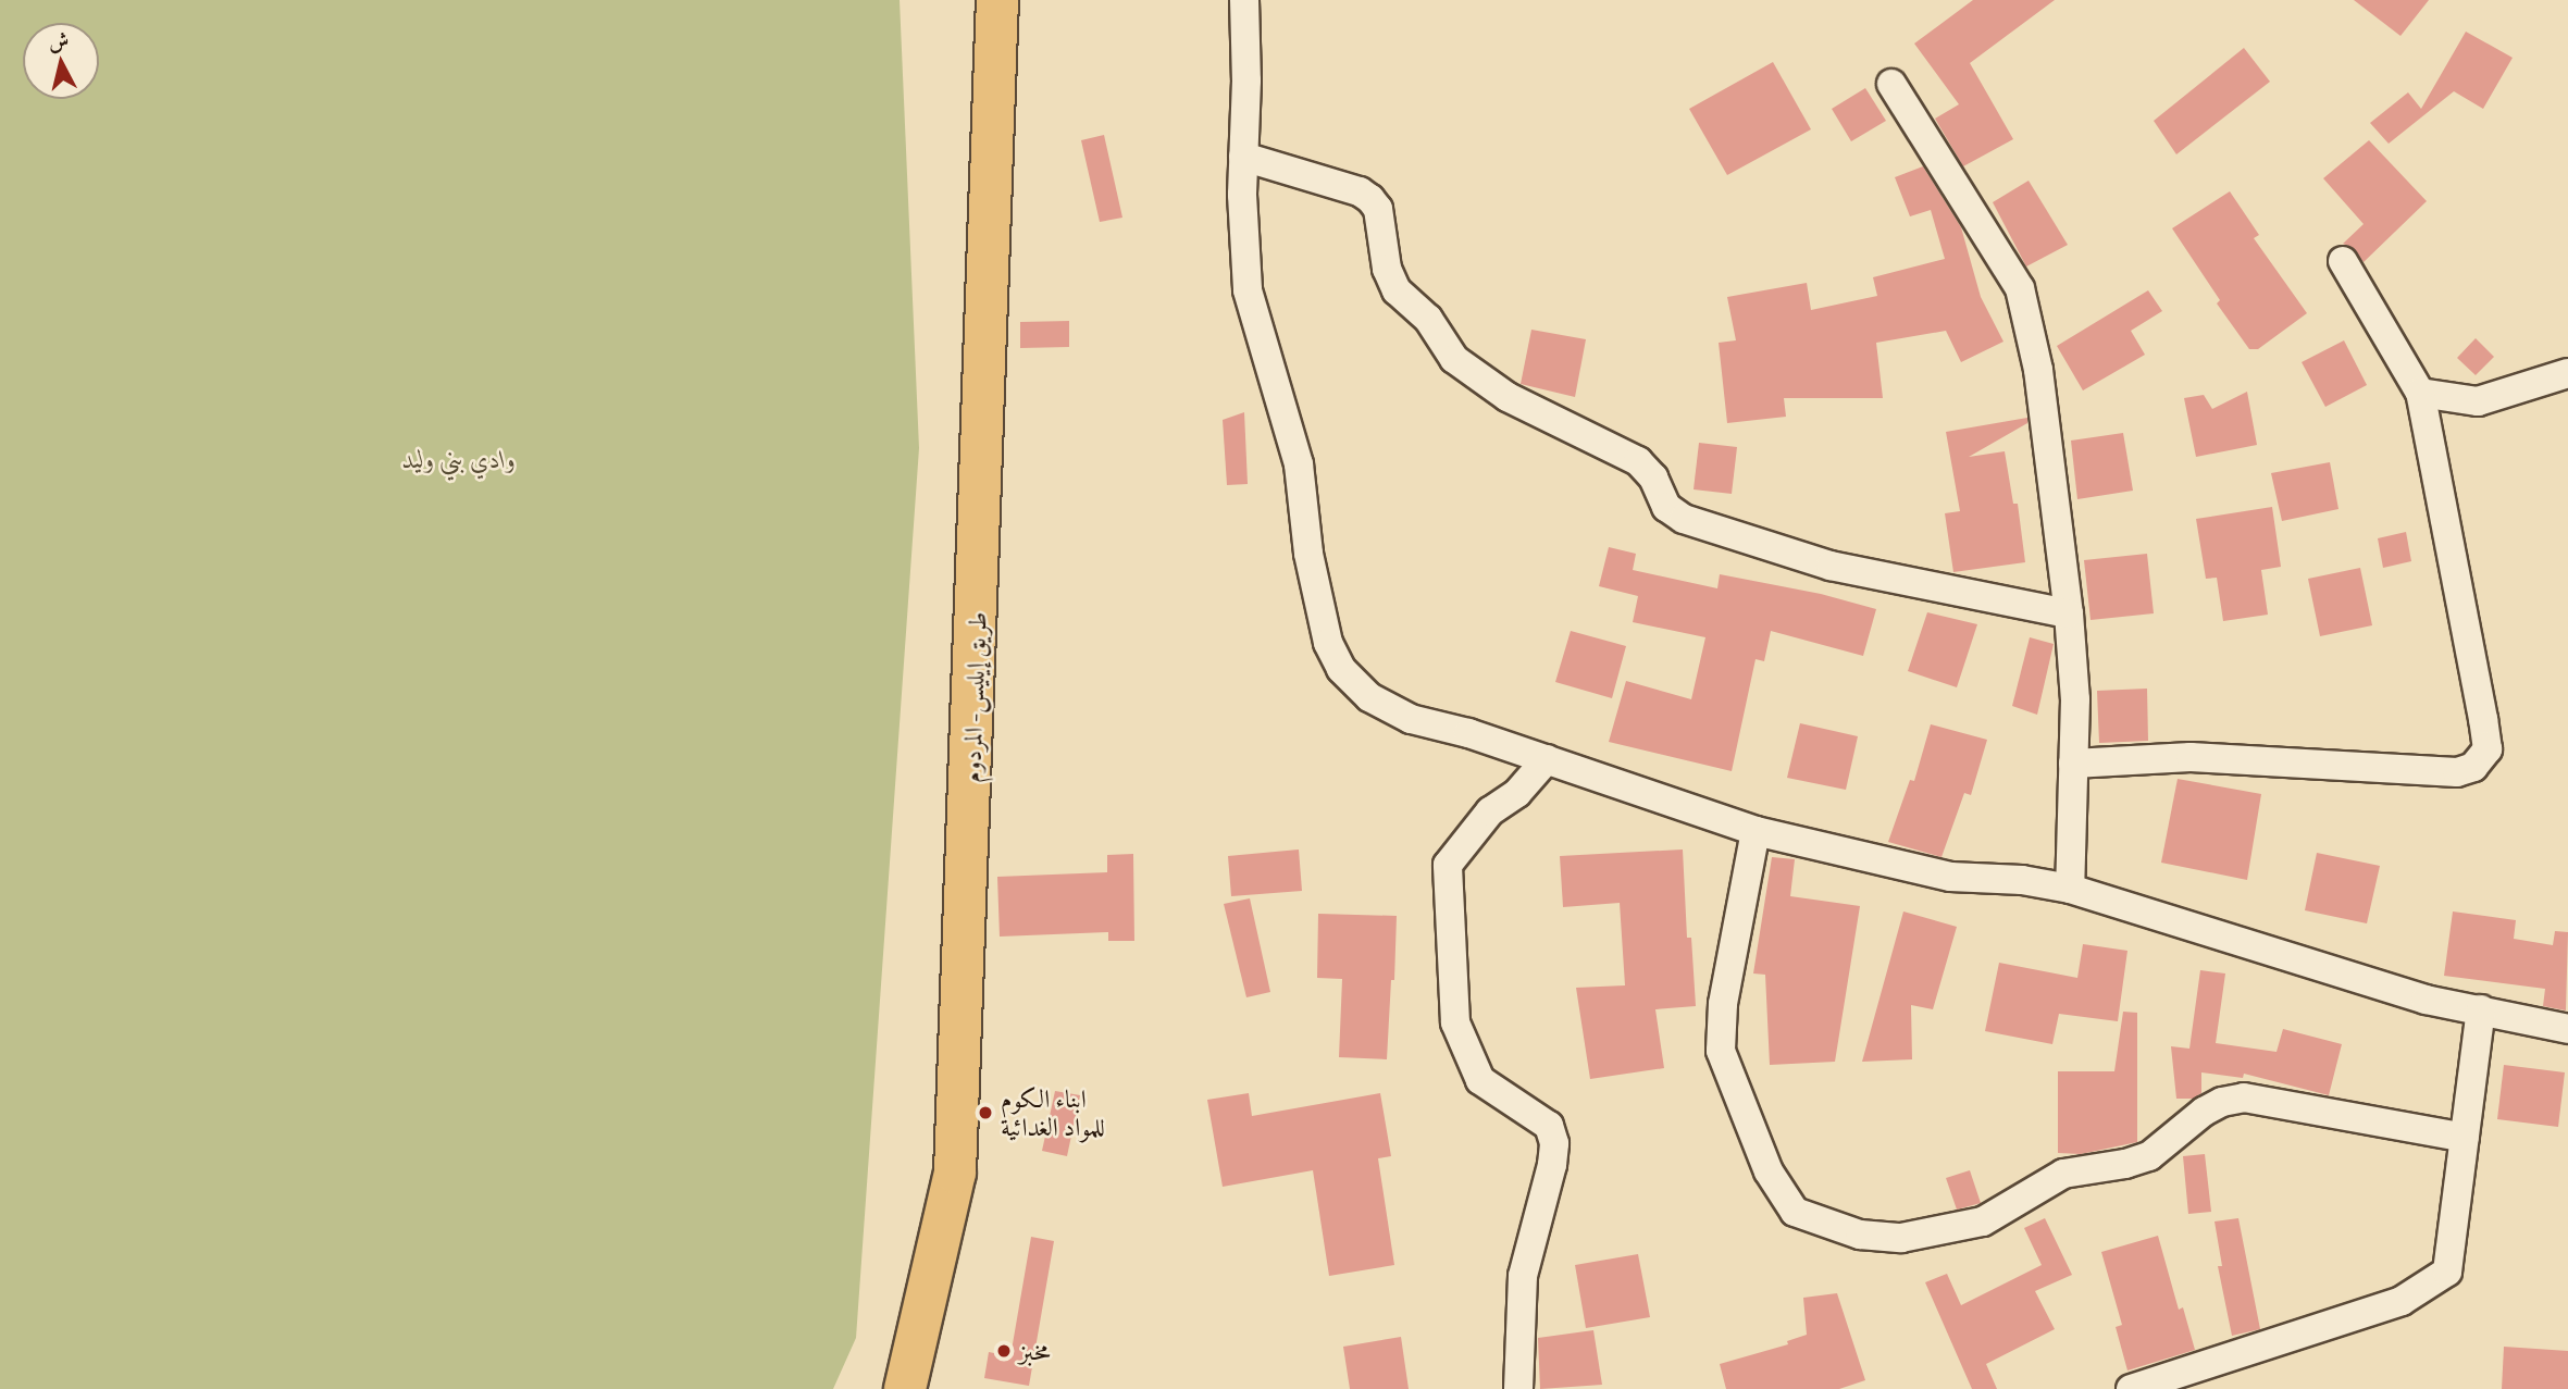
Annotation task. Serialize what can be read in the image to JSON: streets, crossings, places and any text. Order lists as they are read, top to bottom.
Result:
{
  "streets": {
    "highway": ["طريق إيليس- المردوم"]
  },
  "parks": ["وادي بني وليد"],
  "places": ["ابناء الكوم للمواد الغدائية", "مخبز"],
  "north": "top"
}
